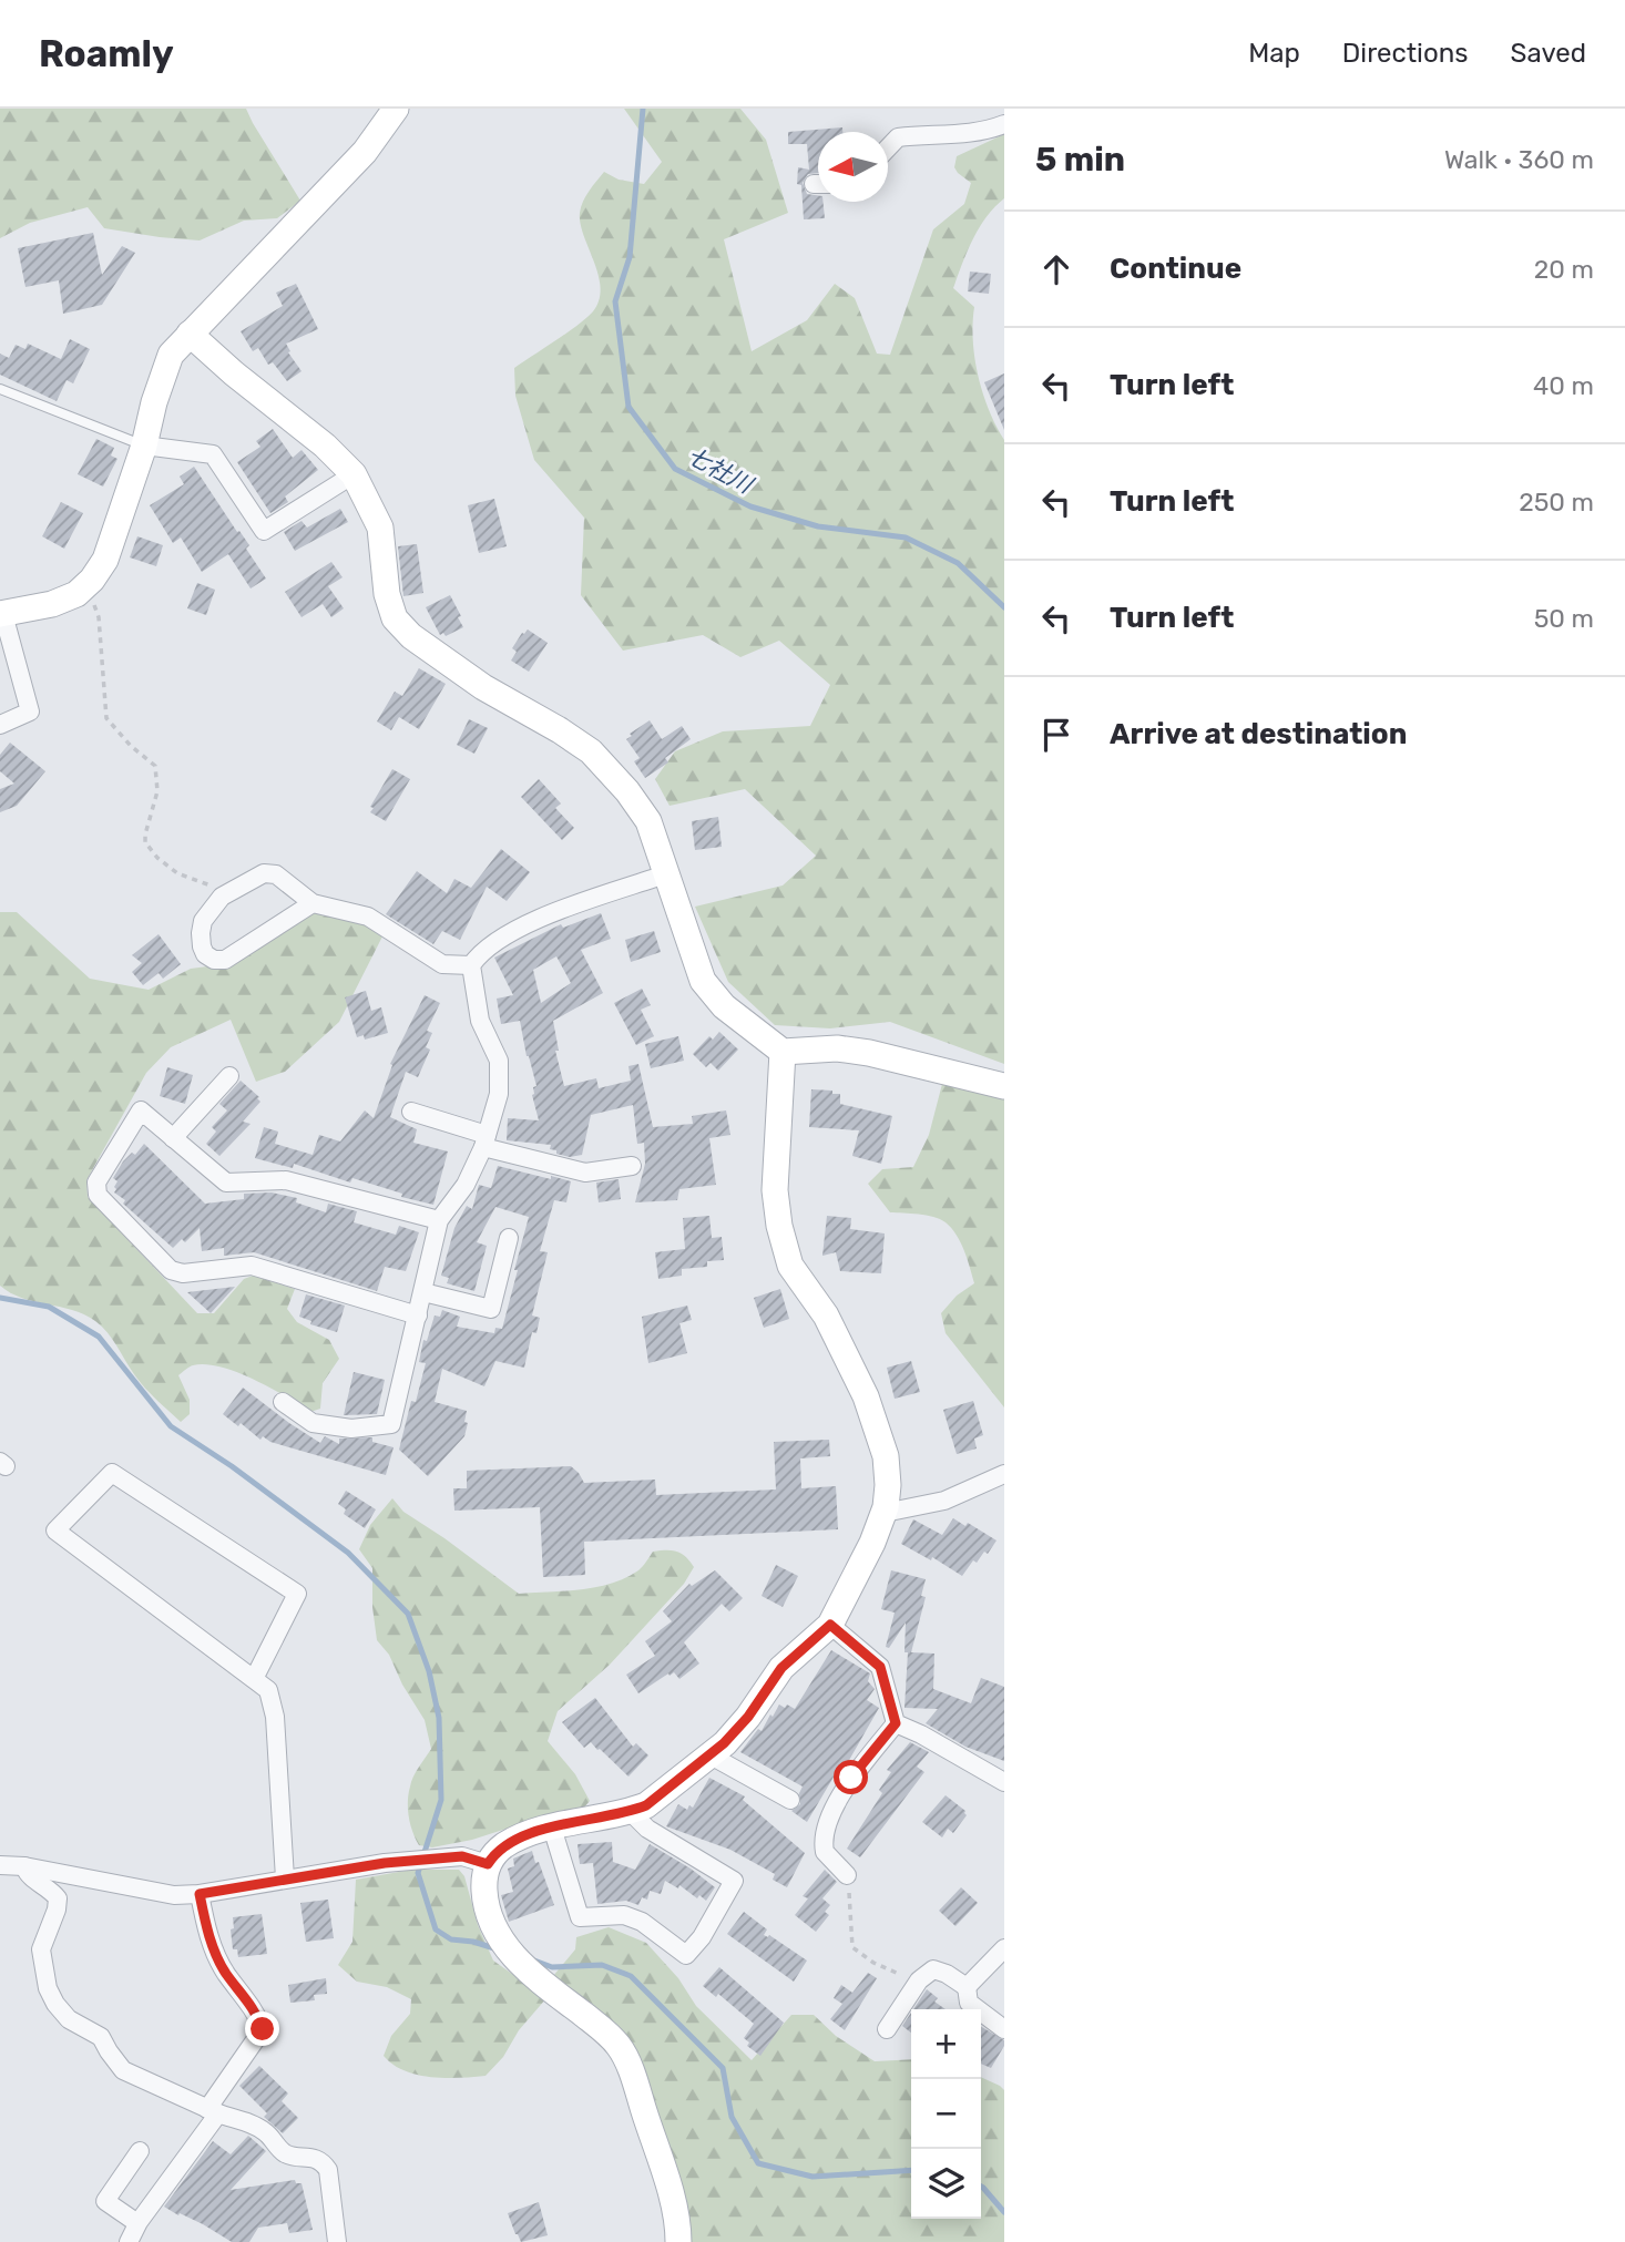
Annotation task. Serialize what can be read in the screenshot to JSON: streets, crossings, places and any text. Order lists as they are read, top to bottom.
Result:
{
  "water": ["七社川"],
  "north": "left",
  "page": {
    "header": "Roamly",
    "nav": ["Map", "Directions", "Saved"],
    "heading": ["5 min", "Walk · 360 m"],
    "list": [
      ["Continue", "20 m"],
      ["Turn left", "40 m"],
      ["Turn left", "250 m"],
      ["Turn left", "50 m"],
      "Arrive at destination"
    ],
    "map_buttons": ["+", "−"]
  }
}
